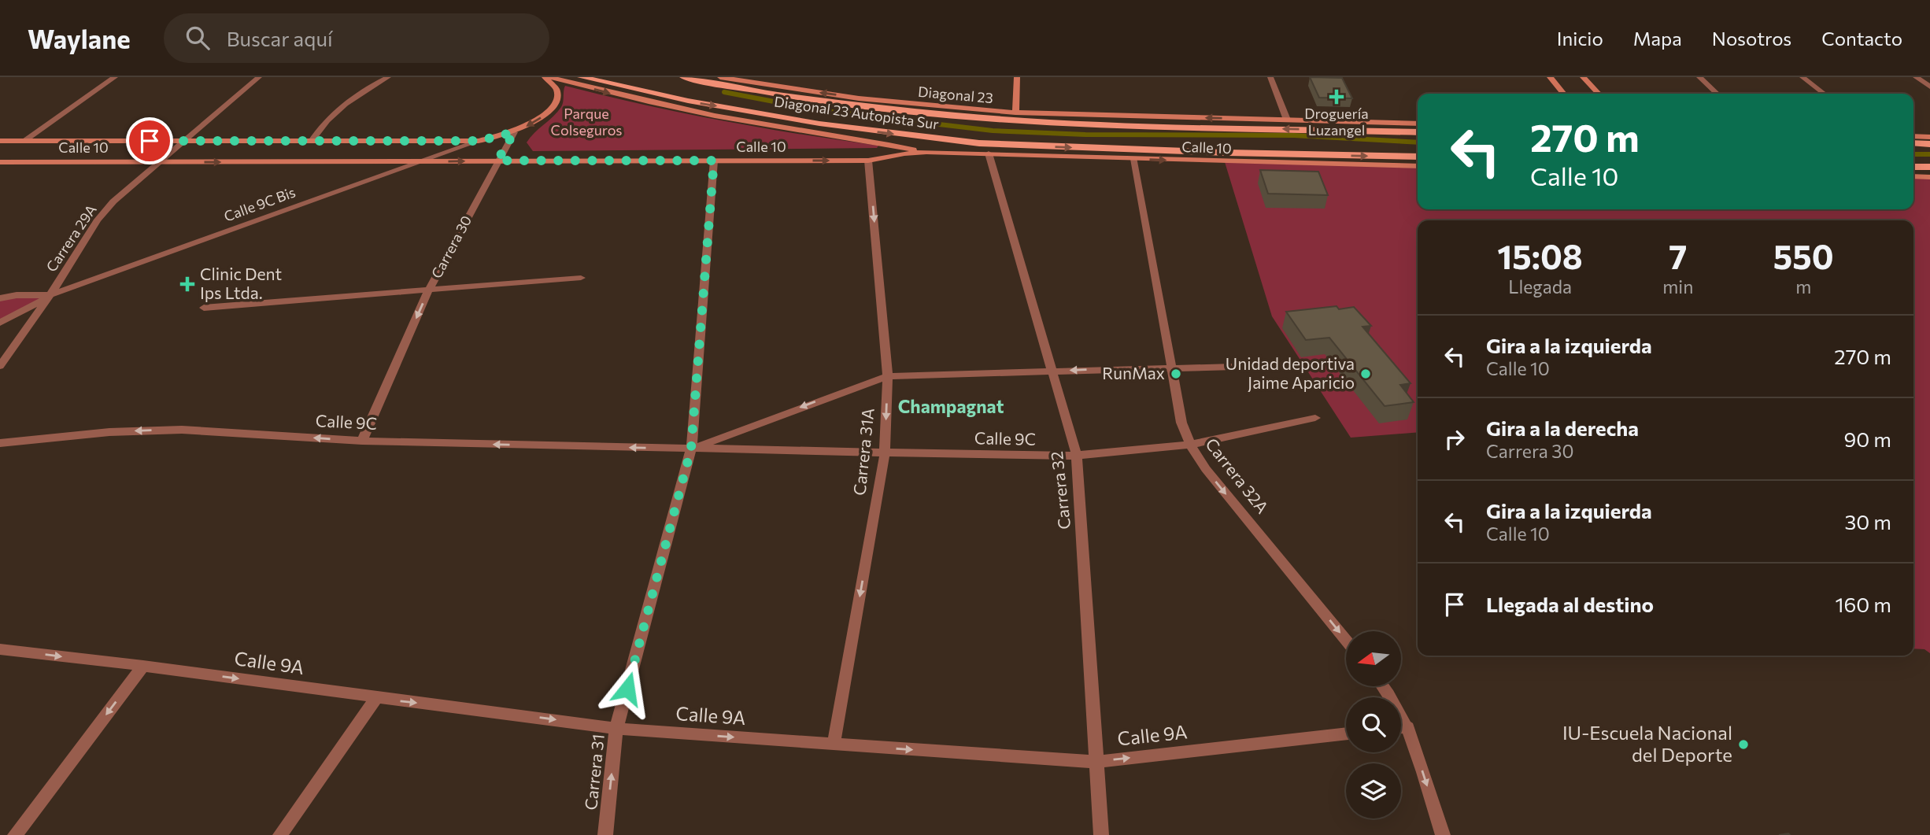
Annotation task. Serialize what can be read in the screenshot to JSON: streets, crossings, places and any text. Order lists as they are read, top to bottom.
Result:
{
  "streets": {
    "main road": ["Diagonal 23 Autopista Sur", "Calle 10"],
    "street": [
      "Diagonal 23",
      "Calle 9C Bis",
      "Carrera 29A",
      "Carrera 30",
      "Calle 9C",
      "Carrera 31A",
      "Carrera 32A",
      "Carrera 32",
      "Calle 9A",
      "Carrera 31"
    ]
  },
  "crossings": [
    ["Diagonal 23", "Diagonal 23 Autopista Sur"],
    ["Diagonal 23", "Calle 10"],
    ["Diagonal 23 Autopista Sur", "Calle 10"],
    ["Diagonal 23 Autopista Sur", "Carrera 32A"],
    ["Calle 10", "Calle 9C Bis"],
    ["Calle 10", "Carrera 29A"],
    ["Calle 10", "Carrera 30"],
    ["Calle 10", "Carrera 31A"],
    ["Calle 10", "Carrera 32A"],
    ["Calle 10", "Carrera 32"],
    ["Calle 10", "Carrera 31"],
    ["Calle 9C Bis", "Carrera 29A"],
    ["Carrera 30", "Calle 9C"],
    ["Calle 9C", "Carrera 31A"],
    ["Calle 9C", "Carrera 32A"],
    ["Calle 9C", "Carrera 32"],
    ["Calle 9C", "Carrera 31"],
    ["Carrera 31A", "Calle 9A"],
    ["Carrera 32", "Calle 9A"],
    ["Calle 9A", "Carrera 31"]
  ],
  "one_way": [
    "Carrera 30",
    "Carrera 31A",
    "Carrera 32A",
    "Calle 9A"
  ],
  "districts": ["Champagnat"],
  "parks": ["Parque Colseguros"],
  "places": {
    "health": ["Droguería Luzangel", "Clinic Dent Ips Ltda."],
    "other": ["RunMax", "Unidad deportiva Jaime Aparicio", "IU-Escuela Nacional del Deporte"]
  },
  "north": "left",
  "page": {
    "header": "Waylane",
    "search": "Buscar aquí",
    "nav": [
      "Inicio",
      "Mapa",
      "Nosotros",
      "Contacto"
    ],
    "turn": ["270 m", "Calle 10"],
    "eta": [
      "15:08",
      "Llegada",
      "7",
      "min",
      "550",
      "m"
    ],
    "list": [
      {
        "name": "Gira a la izquierda",
        "note": "Calle 10",
        "value": "270 m"
      },
      {
        "name": "Gira a la derecha",
        "note": "Carrera 30",
        "value": "90 m"
      },
      {
        "name": "Gira a la izquierda",
        "note": "Calle 10",
        "value": "30 m"
      },
      {
        "name": "Llegada al destino",
        "value": "160 m"
      }
    ]
  }
}
